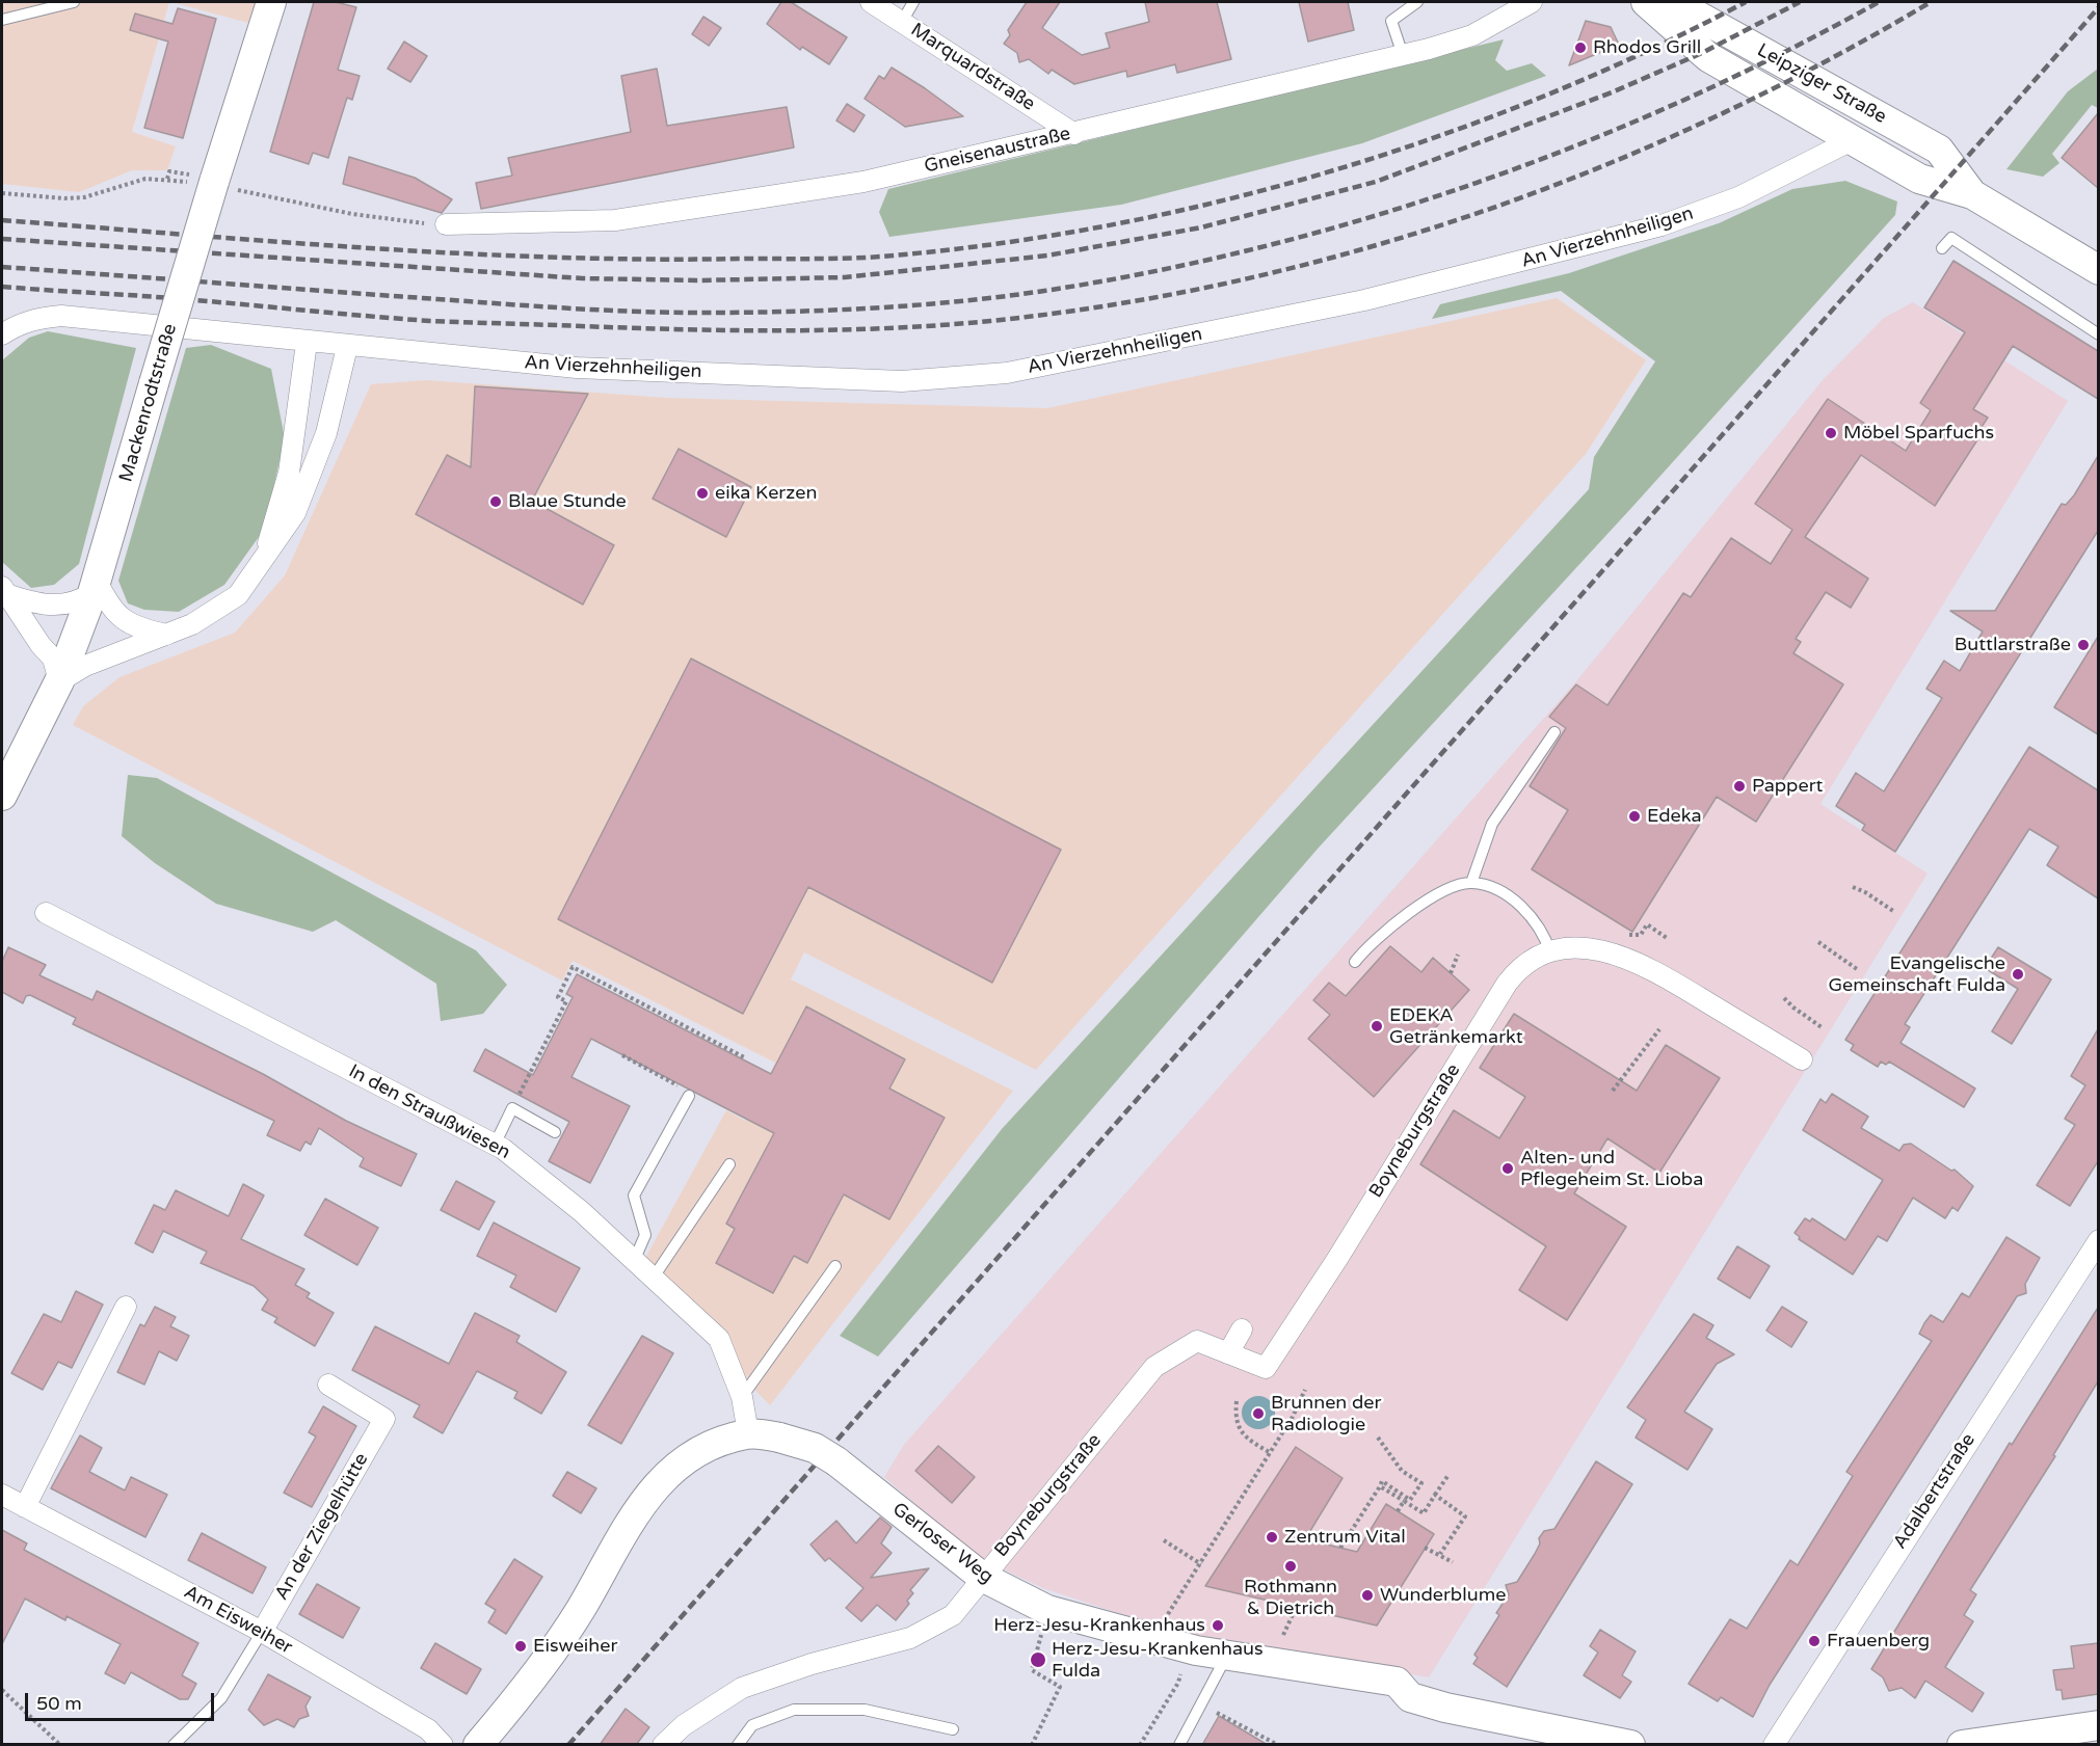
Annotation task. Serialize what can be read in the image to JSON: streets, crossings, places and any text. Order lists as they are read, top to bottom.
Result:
{
  "streets": {
    "street": [
      "Marquardstraße",
      "Leipziger Straße",
      "Gneisenaustraße",
      "An Vierzehnheiligen",
      "Mackenrodtstraße",
      "In den Straußwiesen",
      "Boyneburgstraße",
      "Adalbertstraße",
      "An der Ziegelhütte",
      "Gerloser Weg",
      "Am Eisweiher"
    ]
  },
  "crossings": [
    ["Marquardstraße", "Gneisenaustraße"],
    ["Leipziger Straße", "An Vierzehnheiligen"],
    ["In den Straußwiesen", "Gerloser Weg"],
    ["Boyneburgstraße", "Gerloser Weg"],
    ["An der Ziegelhütte", "Am Eisweiher"]
  ],
  "places": [
    "Rhodos Grill",
    "Möbel Sparfuchs",
    "eika Kerzen",
    "Blaue Stunde",
    "Buttlarstraße",
    "Pappert",
    "Edeka",
    "Evangelische Gemeinschaft Fulda",
    "EDEKA Getränkemarkt",
    "Alten- und Pflegeheim St. Lioba",
    "Brunnen der Radiologie",
    "Zentrum Vital",
    "Rothmann & Dietrich",
    "Wunderblume",
    "Herz-Jesu-Krankenhaus",
    "Frauenberg",
    "Eisweiher",
    "Herz-Jesu-Krankenhaus Fulda"
  ],
  "scale_bar": "50 m"
}
